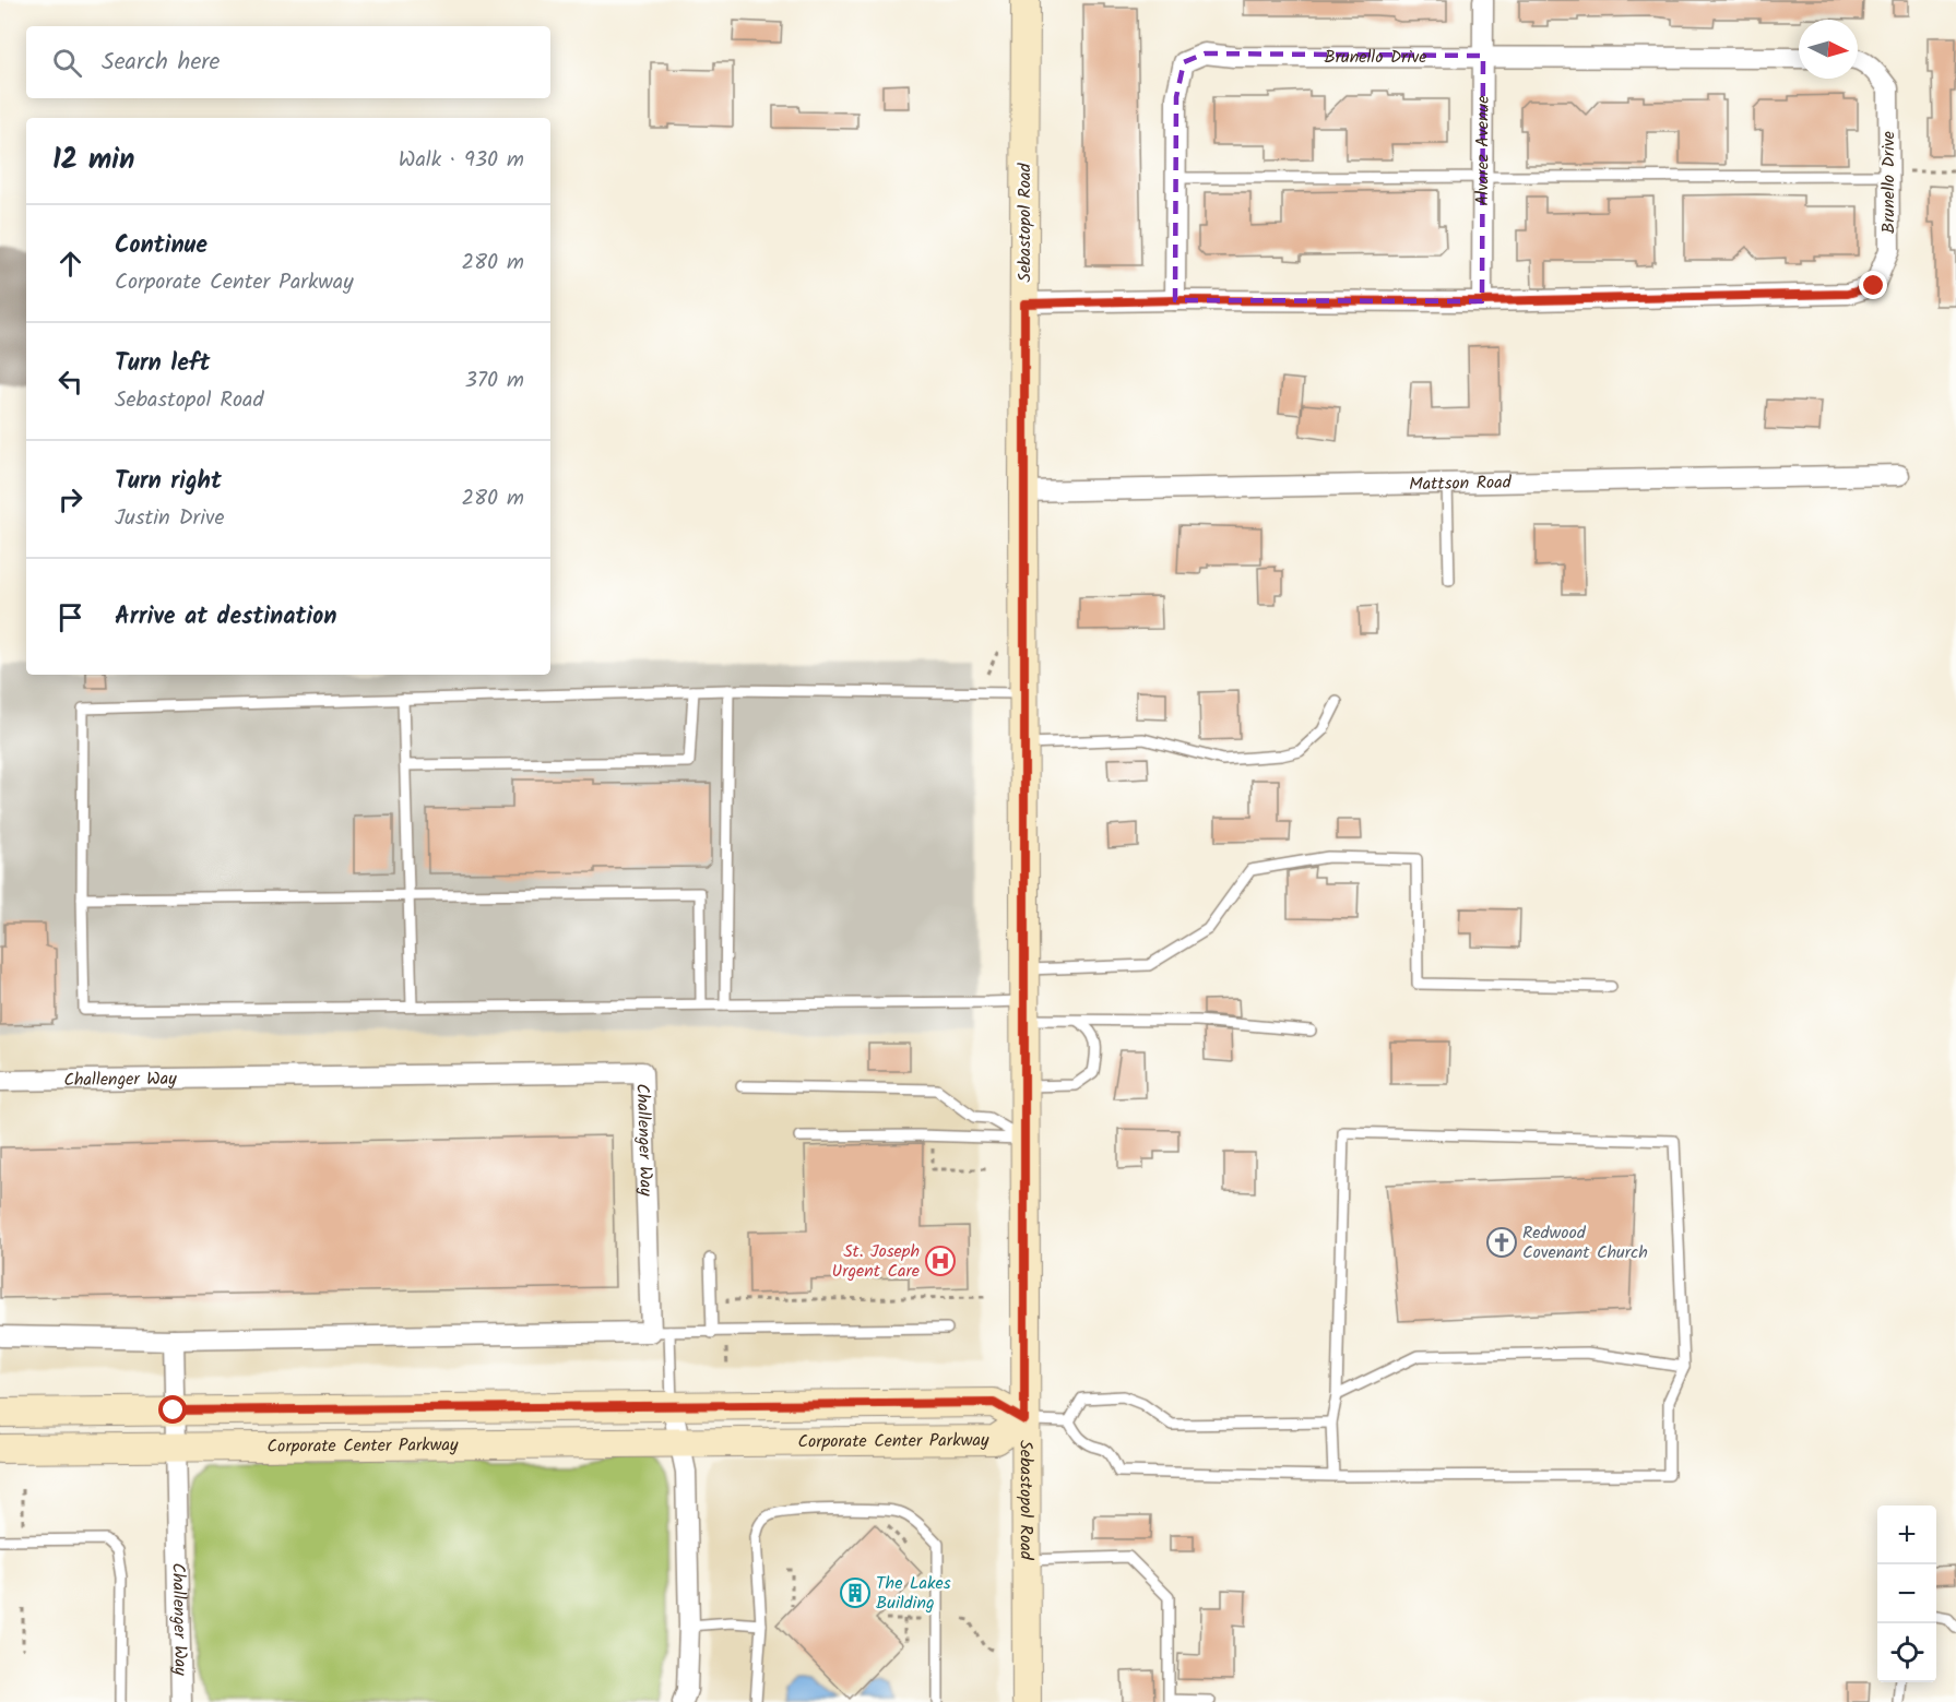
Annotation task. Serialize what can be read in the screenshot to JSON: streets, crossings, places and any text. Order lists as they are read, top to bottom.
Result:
{
  "streets": {
    "street": [
      "Brunello Drive",
      "Alvarez Avenue",
      "Sebastopol Road",
      "Mattson Road",
      "Challenger Way",
      "Corporate Center Parkway"
    ]
  },
  "crossings": [
    ["Brunello Drive", "Alvarez Avenue"],
    ["Sebastopol Road", "Mattson Road"],
    ["Sebastopol Road", "Corporate Center Parkway"],
    ["Challenger Way", "Corporate Center Parkway"]
  ],
  "places": {
    "church": ["Redwood Covenant Church"],
    "hospital": ["St. Joseph Urgent Care"],
    "building": ["The Lakes Building"]
  },
  "north": "right",
  "page": {
    "search": "Search here",
    "heading": ["12 min", "Walk · 930 m"],
    "list": [
      ["Continue", "Corporate Center Parkway", "280 m"],
      ["Turn left", "Sebastopol Road", "370 m"],
      ["Turn right", "Justin Drive", "280 m"],
      "Arrive at destination"
    ],
    "map_buttons": ["+", "−"]
  }
}
